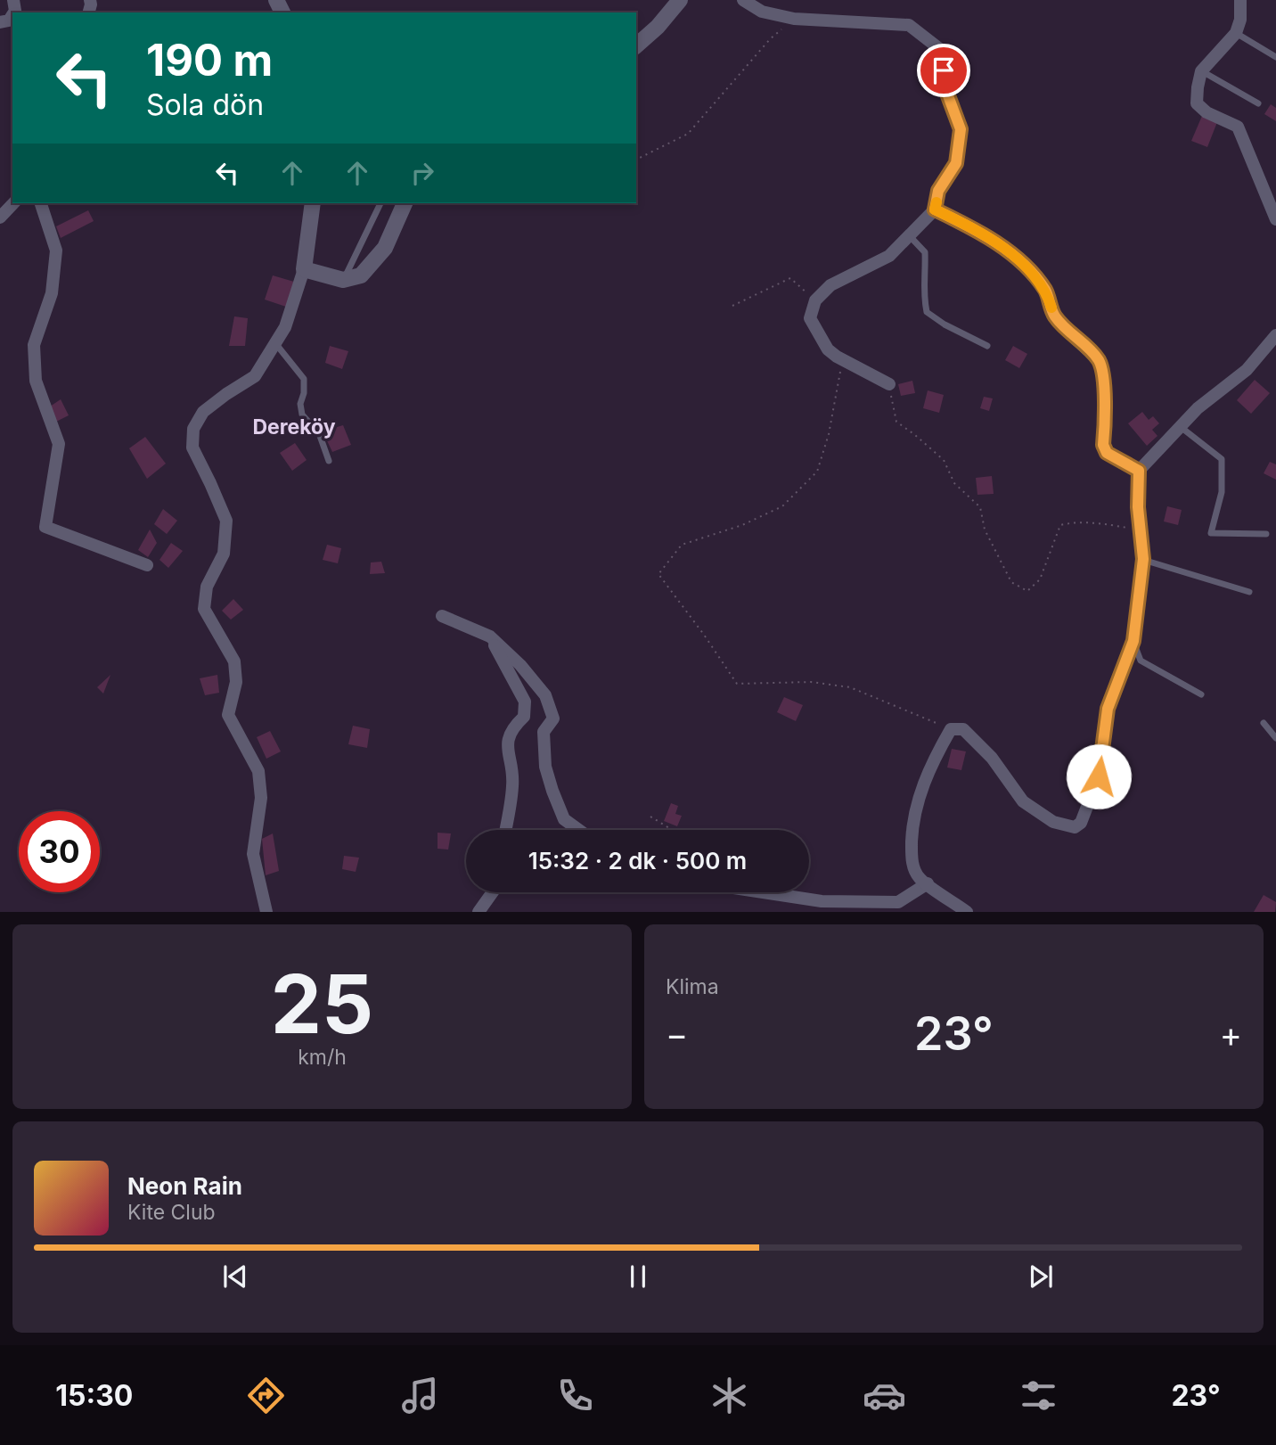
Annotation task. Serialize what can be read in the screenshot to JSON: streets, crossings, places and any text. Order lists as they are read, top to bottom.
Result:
{
  "districts": ["Dereköy"],
  "page": {
    "turn": ["190 m", "Sola dön"],
    "limit": "30",
    "trip": "15:32 · 2 dk · 500 m",
    "tile": [
      ["25", "km/h"],
      "Klima"
    ],
    "heat": ["−", "23°", "+"],
    "song": ["Neon Rain", "Kite Club"],
    "tabs": ["15:30", "23°"]
  }
}
